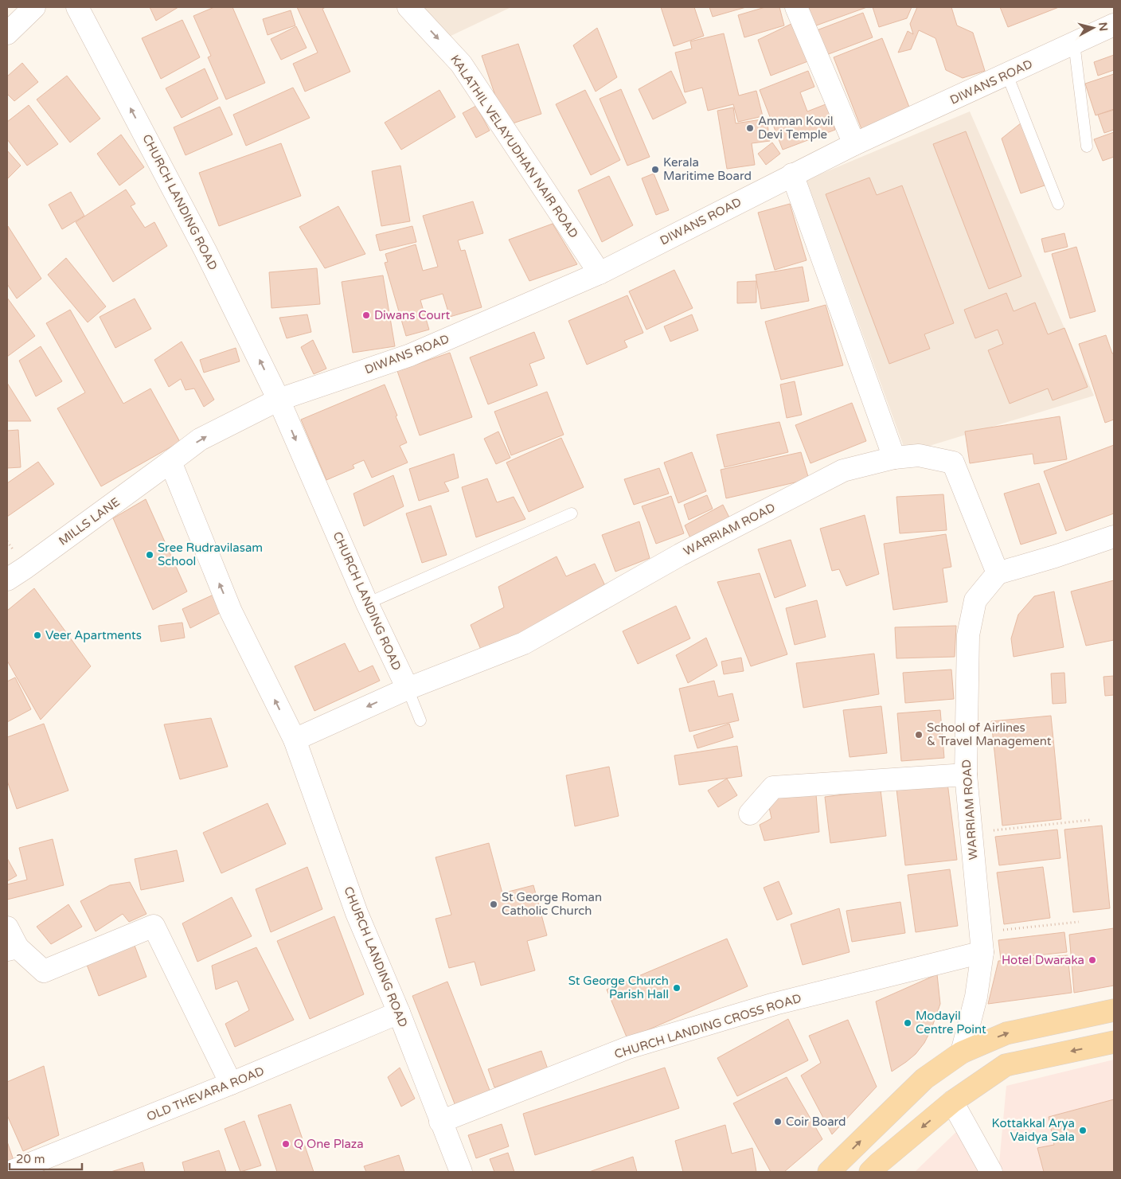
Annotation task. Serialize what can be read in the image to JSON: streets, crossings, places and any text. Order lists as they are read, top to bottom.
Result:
{
  "streets": {
    "street": [
      "DIWANS ROAD",
      "KALATHIL VELAYUDHAN NAIR ROAD",
      "CHURCH LANDING ROAD",
      "MILLS LANE",
      "WARRIAM ROAD",
      "CHURCH LANDING CROSS ROAD",
      "OLD THEVARA ROAD"
    ]
  },
  "crossings": [
    ["DIWANS ROAD", "KALATHIL VELAYUDHAN NAIR ROAD"],
    ["DIWANS ROAD", "CHURCH LANDING ROAD"],
    ["CHURCH LANDING ROAD", "MILLS LANE"],
    ["CHURCH LANDING ROAD", "WARRIAM ROAD"],
    ["CHURCH LANDING ROAD", "CHURCH LANDING CROSS ROAD"],
    ["CHURCH LANDING ROAD", "OLD THEVARA ROAD"],
    ["WARRIAM ROAD", "CHURCH LANDING CROSS ROAD"]
  ],
  "one_way": ["KALATHIL VELAYUDHAN NAIR ROAD"],
  "places": [
    "Amman Kovil Devi Temple",
    "Kerala Maritime Board",
    "Diwans Court",
    "Sree Rudravilasam School",
    "Veer Apartments",
    "School of Airlines & Travel Management",
    "St George Roman Catholic Church",
    "Hotel Dwaraka",
    "St George Church Parish Hall",
    "Modayil Centre Point",
    "Coir Board",
    "Kottakkal Arya Vaidya Sala",
    "Q One Plaza"
  ],
  "scale_bar": "20 m",
  "north": "right"
}
